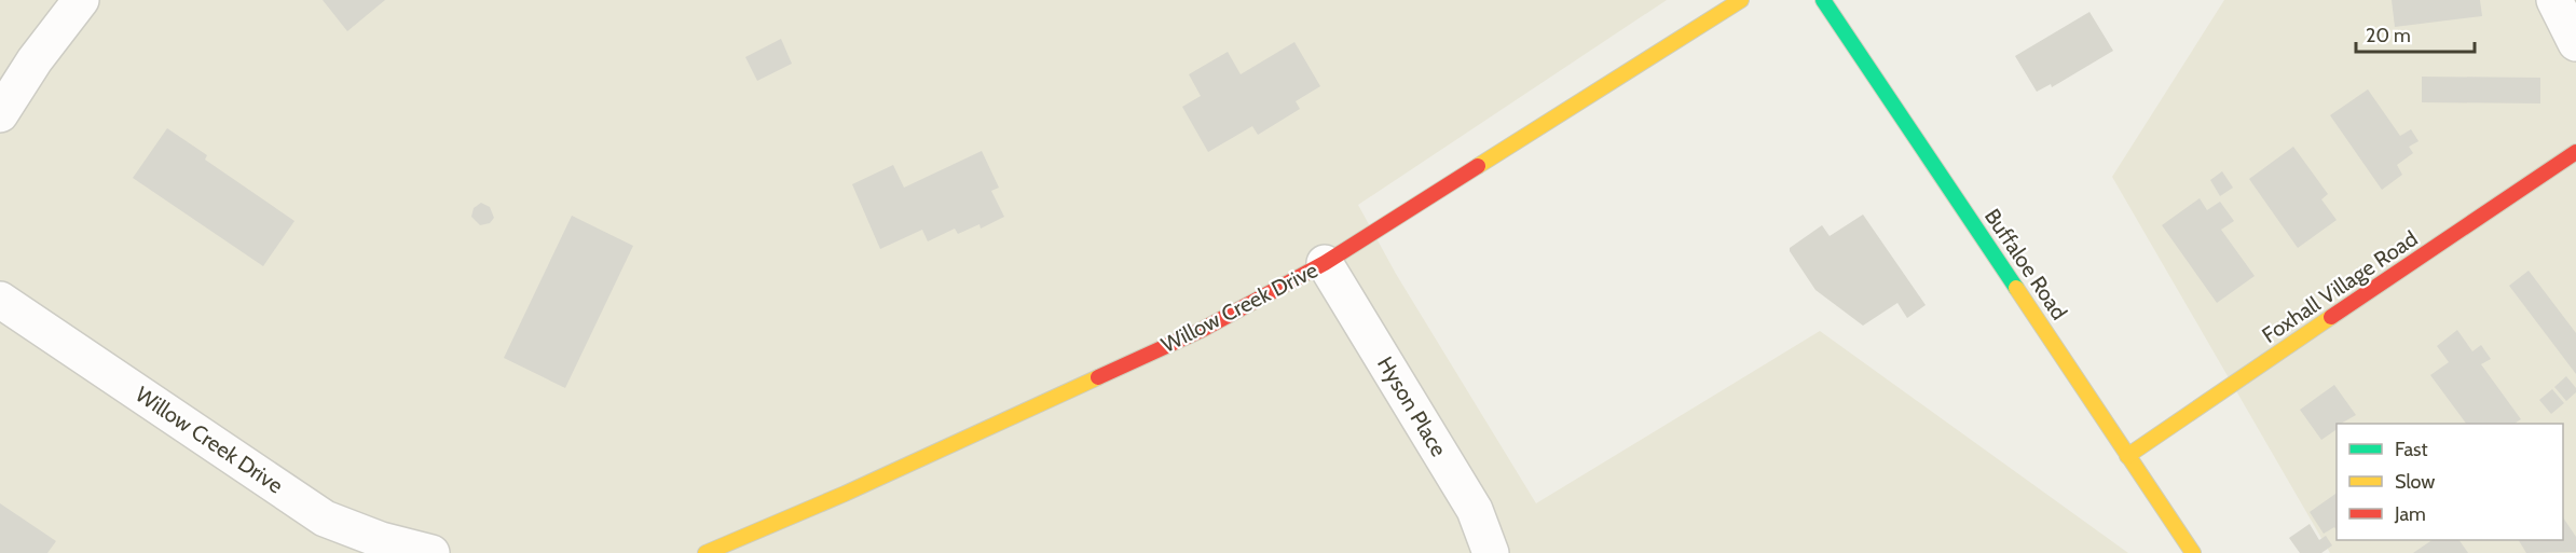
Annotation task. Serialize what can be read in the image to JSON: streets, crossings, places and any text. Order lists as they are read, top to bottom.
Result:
{
  "streets": {
    "street": [
      "Buffaloe Road",
      "Foxhall Village Road",
      "Willow Creek Drive",
      "Hyson Place"
    ]
  },
  "crossings": [
    ["Buffaloe Road", "Foxhall Village Road"],
    ["Willow Creek Drive", "Hyson Place"]
  ],
  "legend": ["Fast", "Slow", "Jam"],
  "scale_bar": "20 m"
}
